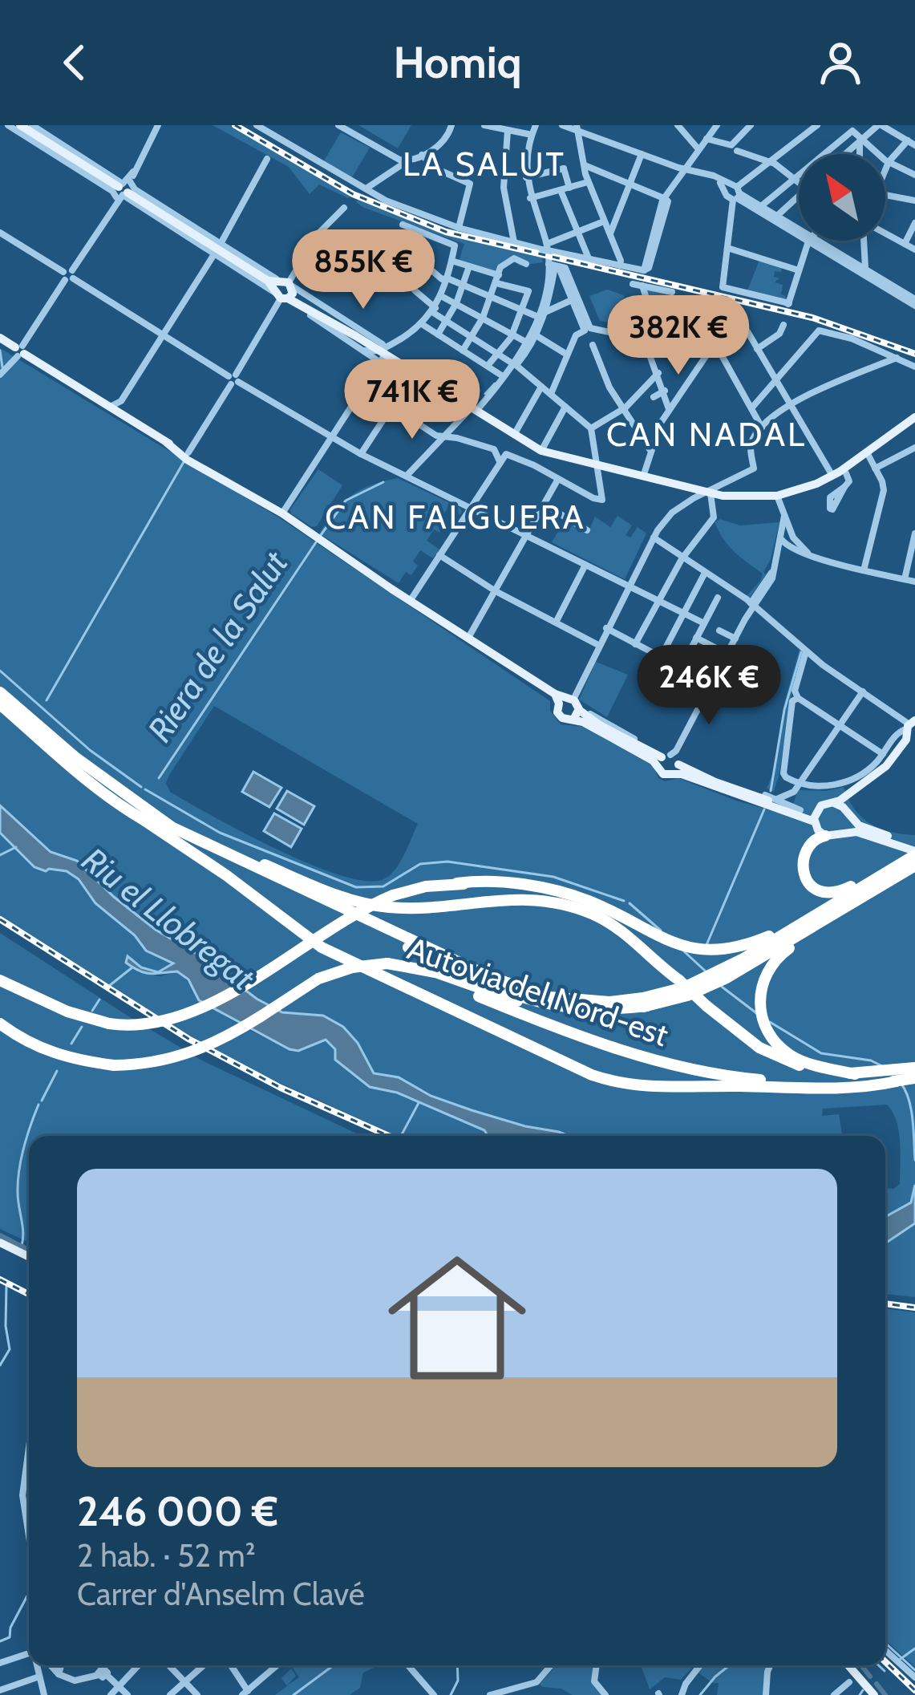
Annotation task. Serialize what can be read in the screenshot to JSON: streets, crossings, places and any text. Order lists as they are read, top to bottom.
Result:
{
  "streets": {
    "highway": ["Autovia del Nord-est"]
  },
  "districts": ["LA SALUT", "CAN NADAL", "CAN FALGUERA"],
  "water": ["Riera de la Salut", "Riu el Llobregat"],
  "north": "top left",
  "page": {
    "header": "Homiq",
    "price": [
      "855K €",
      "382K €",
      "741K €",
      "246K €"
    ],
    "list": [
      {
        "name": "246 000 €",
        "note": "2 hab. · 52 m² · Carrer d'Anselm Clavé"
      }
    ]
  }
}
